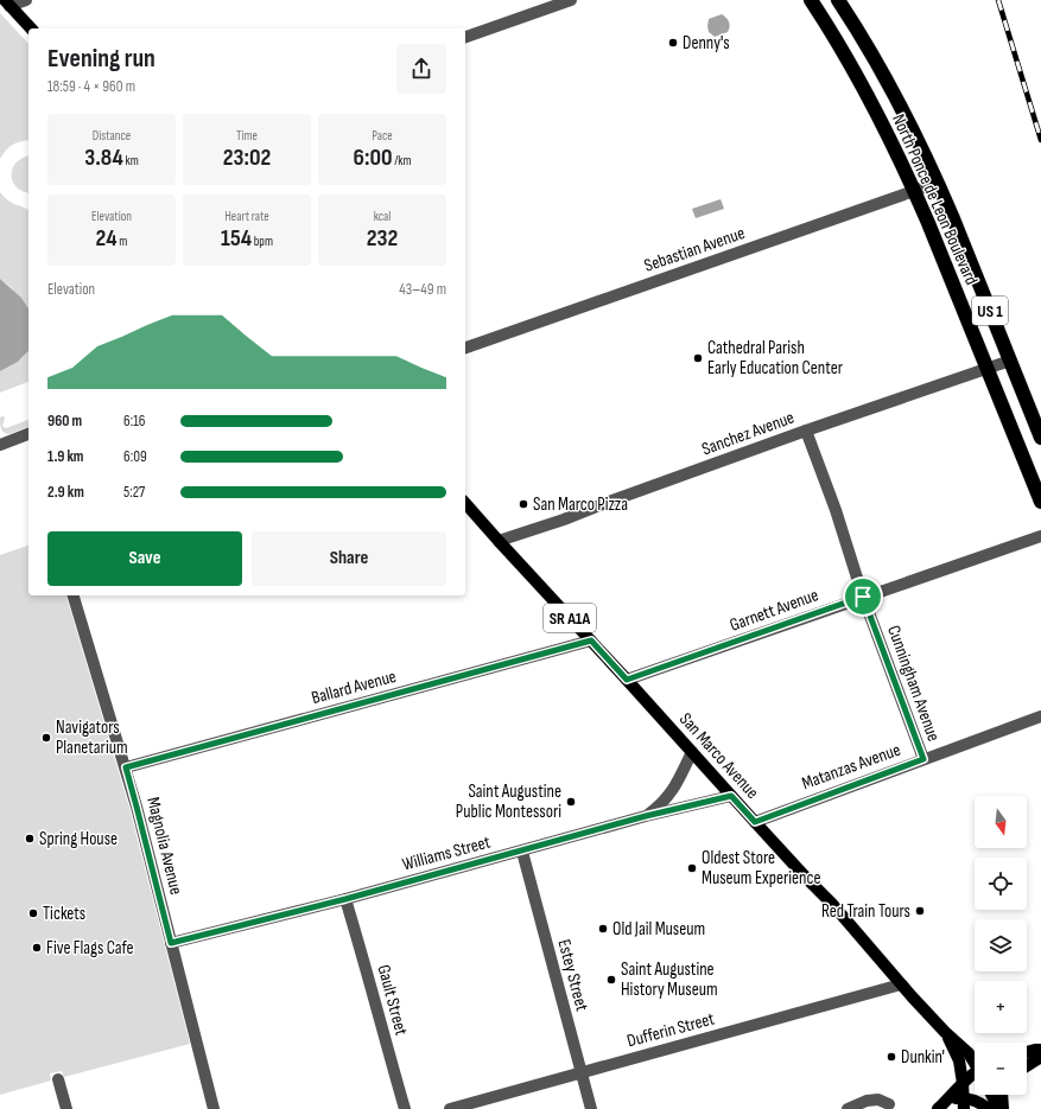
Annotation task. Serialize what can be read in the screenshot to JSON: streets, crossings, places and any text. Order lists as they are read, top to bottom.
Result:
{
  "streets": {
    "highway": ["North Ponce de Leon Boulevard", "US 1"],
    "main road": ["SR A1A", "San Marco Avenue"],
    "street": [
      "Sebastian Avenue",
      "Sanchez Avenue",
      "Garnett Avenue",
      "Cunningham Avenue",
      "Ballard Avenue",
      "Matanzas Avenue",
      "Magnolia Avenue",
      "Williams Street",
      "Estey Street",
      "Gault Street",
      "Dufferin Street"
    ]
  },
  "crossings": [
    ["North Ponce de Leon Boulevard", "Sebastian Avenue"],
    ["North Ponce de Leon Boulevard", "Sanchez Avenue"],
    ["Sanchez Avenue", "Cunningham Avenue"],
    ["Sanchez Avenue", "San Marco Avenue"],
    ["Garnett Avenue", "Cunningham Avenue"],
    ["Garnett Avenue", "San Marco Avenue"],
    ["Cunningham Avenue", "Matanzas Avenue"],
    ["Ballard Avenue", "San Marco Avenue"],
    ["Ballard Avenue", "Magnolia Avenue"],
    ["San Marco Avenue", "Matanzas Avenue"],
    ["San Marco Avenue", "Williams Street"],
    ["San Marco Avenue", "Dufferin Street"],
    ["Magnolia Avenue", "Williams Street"],
    ["Williams Street", "Estey Street"],
    ["Williams Street", "Gault Street"],
    ["Estey Street", "Dufferin Street"]
  ],
  "places": [
    "Denny's",
    "Cathedral Parish Early Education Center",
    "San Marco Pizza",
    "Navigators Planetarium",
    "Saint Augustine Public Montessori",
    "Spring House",
    "Oldest Store Museum Experience",
    "Red Train Tours",
    "Tickets",
    "Old Jail Museum",
    "Five Flags Cafe",
    "Saint Augustine History Museum",
    "Dunkin'"
  ],
  "north": "bottom",
  "page": {
    "heading": ["Evening run", "18:59 · 4 × 960 m"],
    "stats": [
      ["Distance", "3.84 km"],
      ["Time", "23:02"],
      ["Pace", "6:00 /km"],
      ["Elevation", "24 m"],
      ["Heart rate", "154 bpm"],
      ["kcal", "232"]
    ],
    "chart": ["Elevation", "43–49 m"],
    "list": [
      {
        "name": "960 m",
        "note": "6:16"
      },
      {
        "name": "1.9 km",
        "note": "6:09"
      },
      {
        "name": "2.9 km",
        "note": "5:27"
      }
    ],
    "buttons": ["Save", "Share"],
    "map_buttons": ["+", "−"]
  }
}
